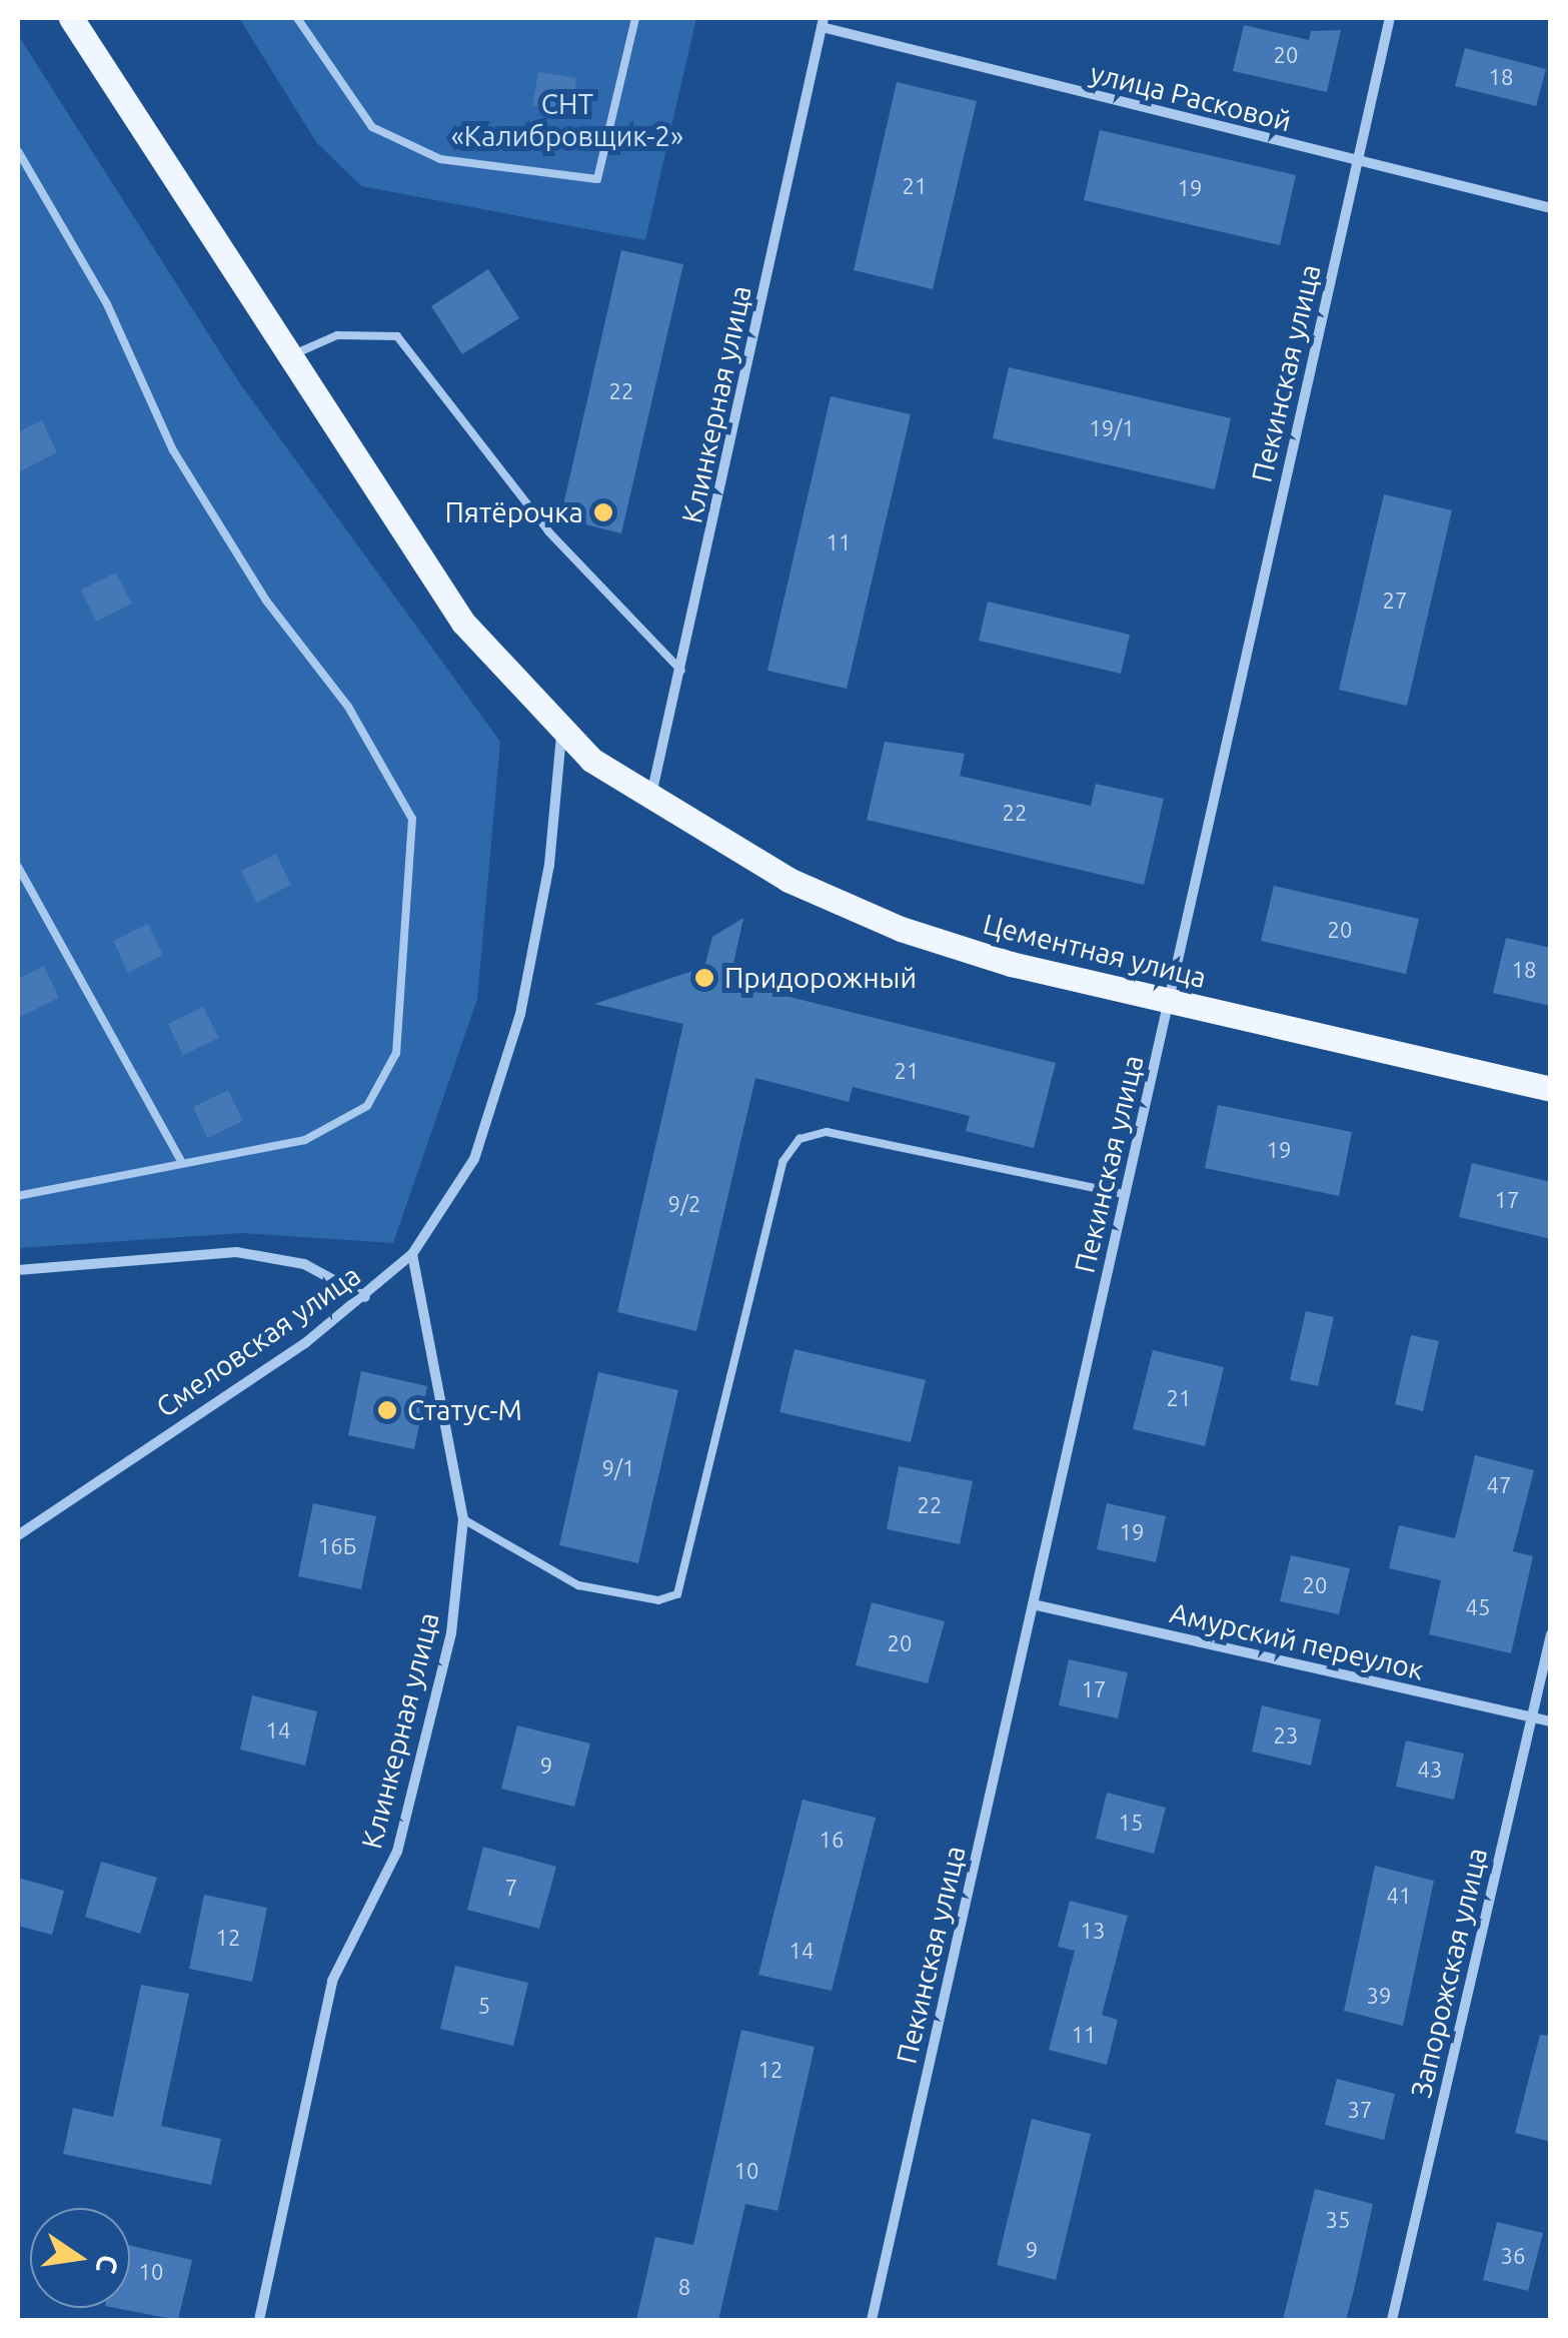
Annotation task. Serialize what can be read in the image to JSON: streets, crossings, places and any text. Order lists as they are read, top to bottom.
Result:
{
  "streets": {
    "main road": ["Цементная улица"],
    "street": [
      "улица Расковой",
      "Пекинская улица",
      "Клинкерная улица",
      "Смеловская улица",
      "Амурский переулок",
      "Запорожская улица"
    ]
  },
  "crossings": [
    ["улица Расковой", "Пекинская улица"],
    ["улица Расковой", "Клинкерная улица"],
    ["Пекинская улица", "Цементная улица"],
    ["Пекинская улица", "Амурский переулок"],
    ["Клинкерная улица", "Цементная улица"],
    ["Клинкерная улица", "Смеловская улица"],
    ["Цементная улица", "Смеловская улица"],
    ["Амурский переулок", "Запорожская улица"]
  ],
  "parks": ["СНТ «Калибровщик-2»"],
  "places": ["Пятёрочка", "Придорожный", "Статус-М"],
  "house_numbers": [
    "20",
    "18",
    "21",
    "19",
    "22",
    "19/1",
    "11",
    "27",
    "22",
    "20",
    "18",
    "21",
    "19",
    "17",
    "9/2",
    "21",
    "9/1",
    "47",
    "22",
    "19",
    "16Б",
    "20",
    "45",
    "20",
    "17",
    "14",
    "23",
    "9",
    "43",
    "15",
    "16",
    "7",
    "41",
    "13",
    "12",
    "14",
    "39",
    "5",
    "11",
    "12",
    "37",
    "10",
    "35",
    "9",
    "36",
    "10",
    "8"
  ],
  "north": "right"
}
